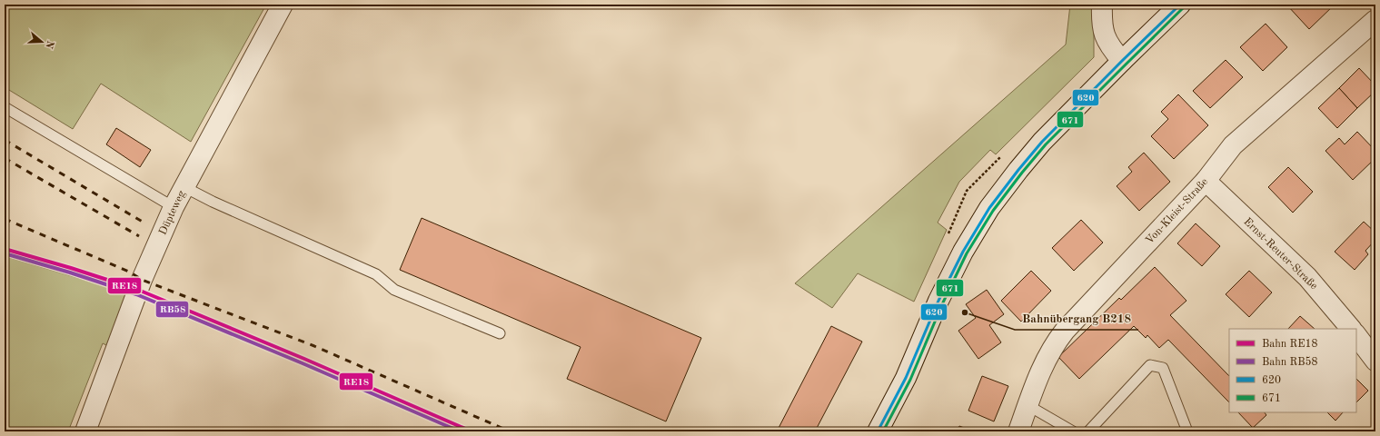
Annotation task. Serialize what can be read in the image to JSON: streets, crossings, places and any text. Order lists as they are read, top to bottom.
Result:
{
  "streets": {
    "street": ["Von-Kleist-Straße", "Düpteweg", "Ernst-Reuter-Straße"]
  },
  "crossings": [
    ["Von-Kleist-Straße", "Ernst-Reuter-Straße"]
  ],
  "places": ["Bahnübergang B218"],
  "lines": [
    "transit line 620",
    "transit line 671",
    "rail line RE18",
    "rail line RB58"
  ],
  "legend": [
    "Bahn RE18",
    "Bahn RB58",
    "620",
    "671"
  ],
  "north": "right"
}
